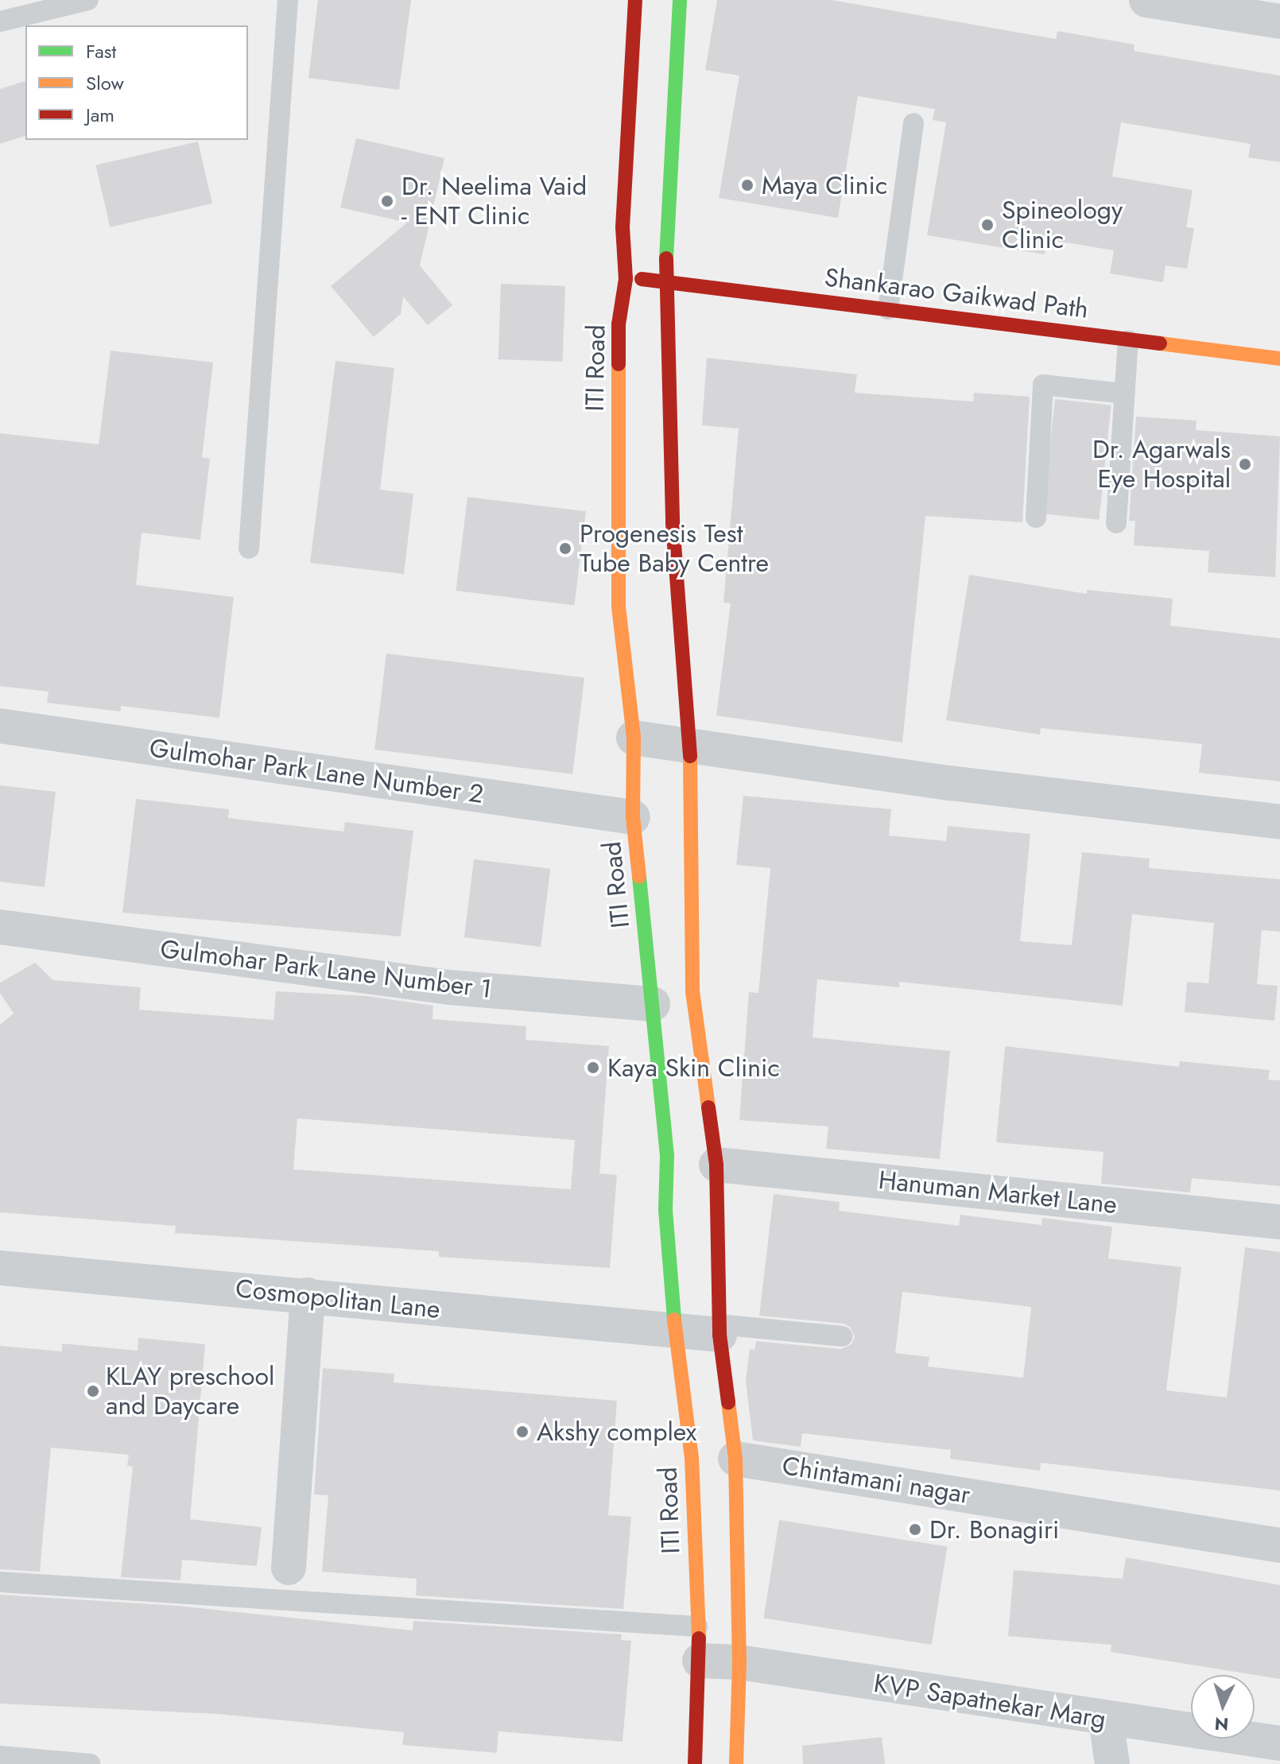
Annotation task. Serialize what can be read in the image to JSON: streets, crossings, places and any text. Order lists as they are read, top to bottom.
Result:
{
  "streets": {
    "main road": ["Shankarao Gaikwad Path", "ITI Road"],
    "street": [
      "Gulmohar Park Lane Number 2",
      "Gulmohar Park Lane Number 1",
      "Hanuman Market Lane",
      "Cosmopolitan Lane",
      "Chintamani nagar",
      "KVP Sapatnekar Marg"
    ]
  },
  "crossings": [
    ["Shankarao Gaikwad Path", "ITI Road"],
    ["ITI Road", "Gulmohar Park Lane Number 2"],
    ["ITI Road", "Gulmohar Park Lane Number 1"],
    ["ITI Road", "Cosmopolitan Lane"],
    ["ITI Road", "KVP Sapatnekar Marg"]
  ],
  "places": [
    "Maya Clinic",
    "Dr. Neelima Vaid - ENT Clinic",
    "Spineology Clinic",
    "Dr. Agarwals Eye Hospital",
    "Progenesis Test Tube Baby Centre",
    "Kaya Skin Clinic",
    "KLAY preschool and Daycare",
    "Akshy complex",
    "Dr. Bonagiri"
  ],
  "legend": ["Fast", "Slow", "Jam"],
  "north": "bottom"
}
